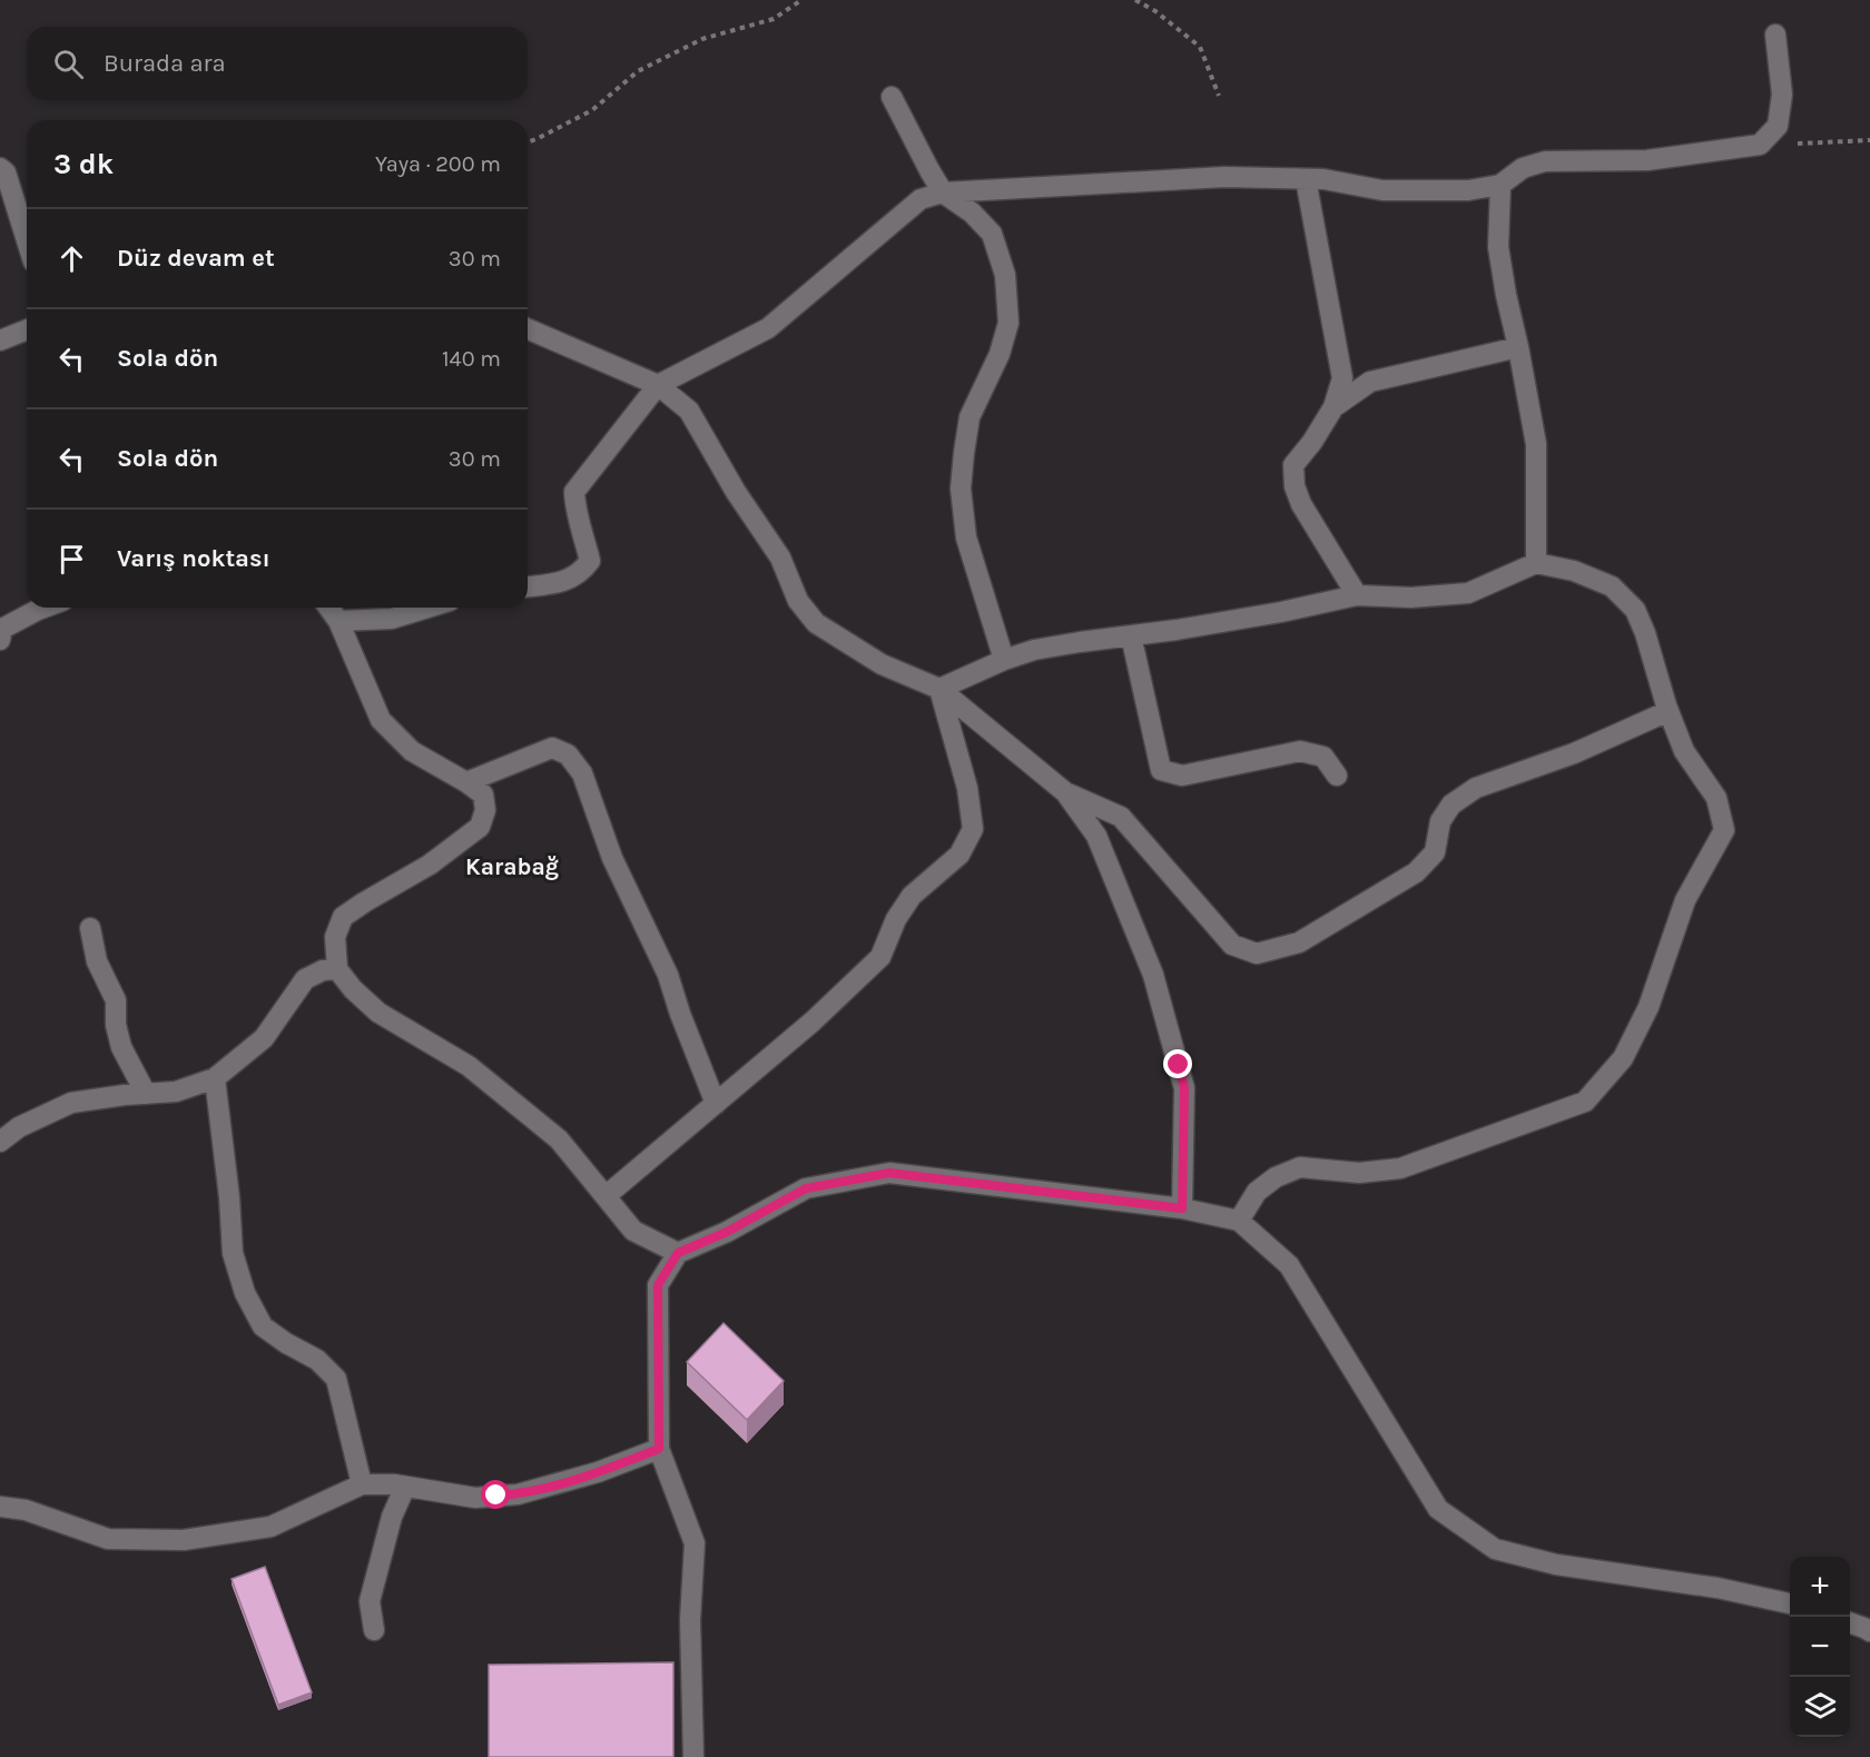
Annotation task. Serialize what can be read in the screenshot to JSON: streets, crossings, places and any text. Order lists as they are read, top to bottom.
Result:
{
  "districts": ["Karabağ"],
  "page": {
    "search": "Burada ara",
    "heading": ["3 dk", "Yaya · 200 m"],
    "list": [
      ["Düz devam et", "30 m"],
      ["Sola dön", "140 m"],
      ["Sola dön", "30 m"],
      "Varış noktası"
    ],
    "map_buttons": ["+", "−"]
  }
}
